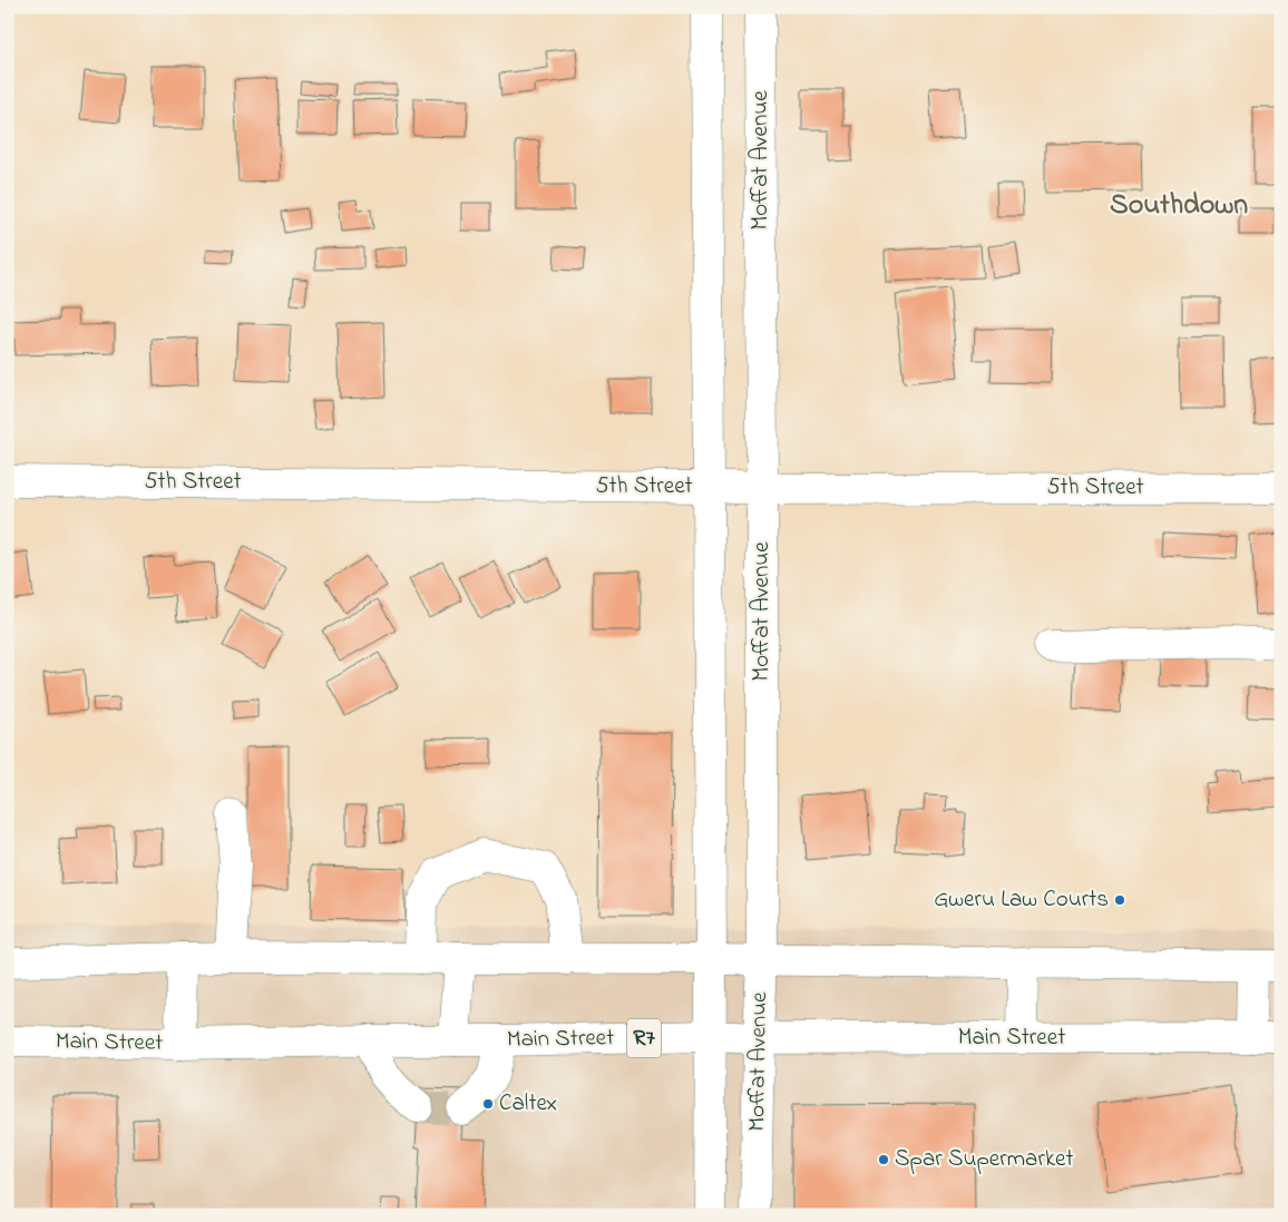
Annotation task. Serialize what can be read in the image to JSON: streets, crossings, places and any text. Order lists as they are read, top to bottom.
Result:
{
  "streets": {
    "main road": [
      "Moffat Avenue",
      "5th Street",
      "R7",
      "Main Street"
    ]
  },
  "crossings": [
    ["Moffat Avenue", "5th Street"],
    ["Moffat Avenue", "Main Street"]
  ],
  "districts": ["Southdown"],
  "places": ["Gweru Law Courts", "Caltex", "Spar Supermarket"]
}
